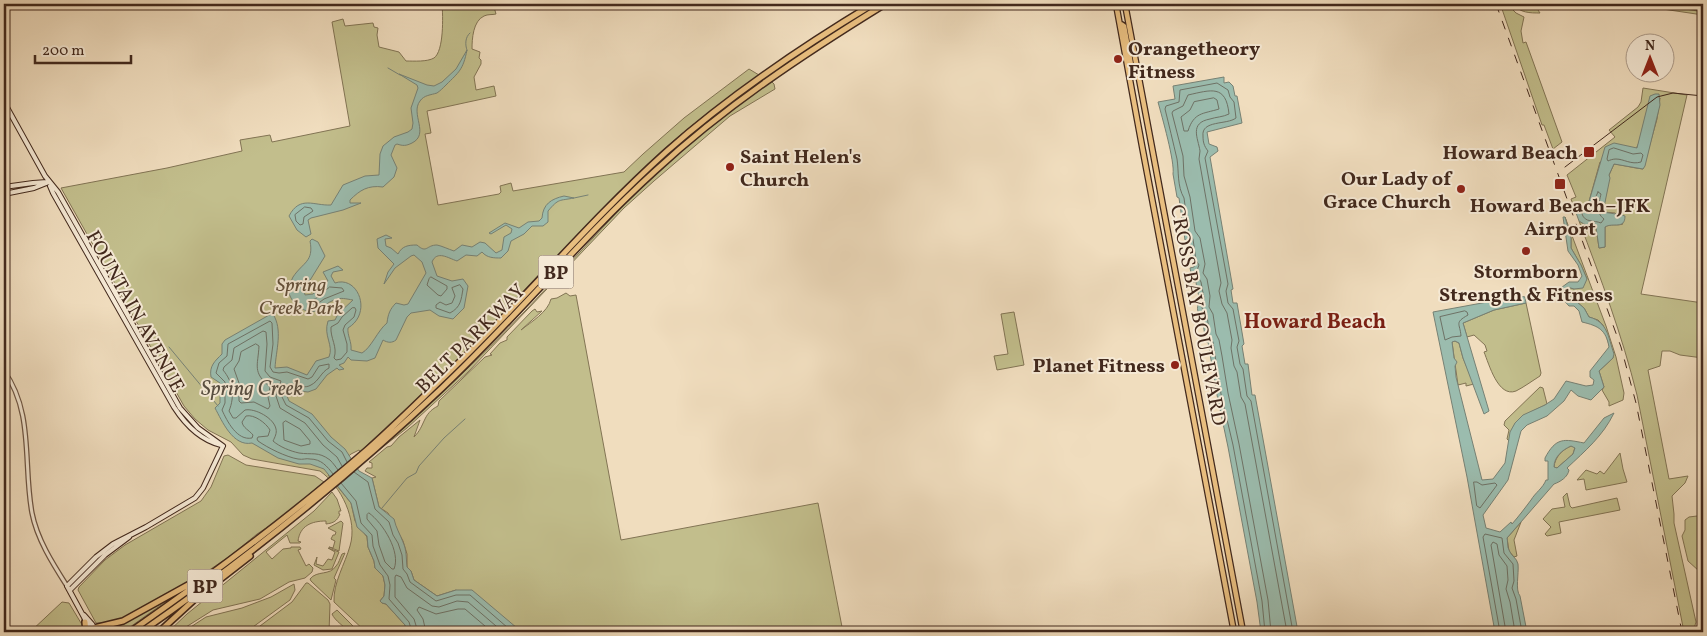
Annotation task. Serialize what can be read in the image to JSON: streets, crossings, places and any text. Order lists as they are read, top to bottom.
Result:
{
  "streets": {
    "highway": ["BP", "BELT PARKWAY"],
    "main road": ["FOUNTAIN AVENUE", "CROSS BAY BOULEVARD"]
  },
  "districts": ["Howard Beach"],
  "water": ["Spring Creek"],
  "parks": ["Spring Creek Park"],
  "places": {
    "other": [
      "Orangetheory Fitness",
      "Saint Helen's Church",
      "Our Lady of Grace Church",
      "Stormborn Strength & Fitness",
      "Planet Fitness"
    ],
    "transit": ["Howard Beach", "Howard Beach–JFK Airport"]
  },
  "scale_bar": "200 m",
  "north": "top"
}
